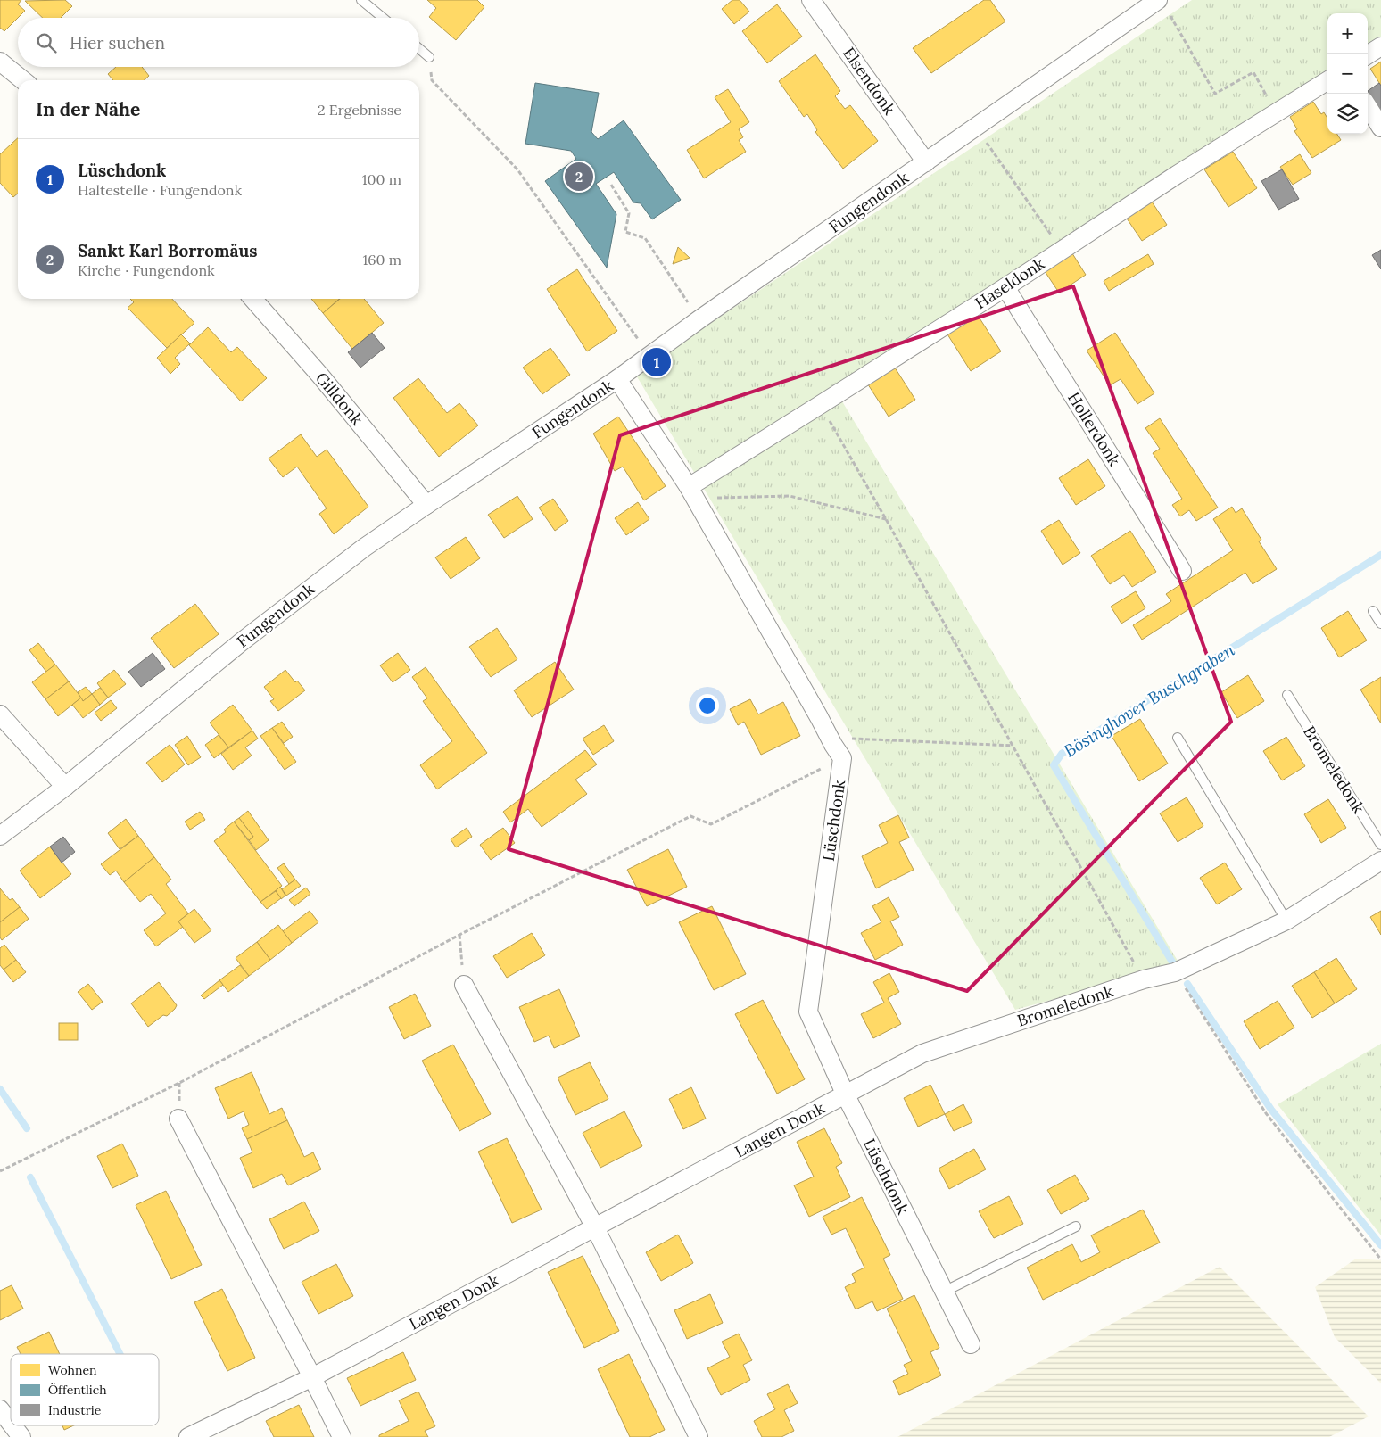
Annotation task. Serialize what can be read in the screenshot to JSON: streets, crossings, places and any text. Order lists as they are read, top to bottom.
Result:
{
  "streets": {
    "street": [
      "Elsendonk",
      "Fungendonk",
      "Haseldonk",
      "Gilldonk",
      "Hollerdonk",
      "Bromeledonk",
      "Lüschdonk",
      "Langen Donk"
    ]
  },
  "crossings": [
    ["Elsendonk", "Fungendonk"],
    ["Fungendonk", "Gilldonk"],
    ["Fungendonk", "Lüschdonk"],
    ["Haseldonk", "Hollerdonk"],
    ["Haseldonk", "Lüschdonk"],
    ["Bromeledonk", "Lüschdonk"],
    ["Bromeledonk", "Langen Donk"],
    ["Lüschdonk", "Langen Donk"]
  ],
  "water": ["Bösinghover Buschgraben"],
  "legend": ["Wohnen", "Öffentlich", "Industrie"],
  "page": {
    "map_buttons": ["+", "−"],
    "search": "Hier suchen",
    "heading": ["In der Nähe", "2 Ergebnisse"],
    "list": [
      {
        "mark": "1",
        "name": "Lüschdonk",
        "note": "Haltestelle · Fungendonk",
        "value": "100 m"
      },
      {
        "mark": "2",
        "name": "Sankt Karl Borromäus",
        "note": "Kirche · Fungendonk",
        "value": "160 m"
      }
    ],
    "pins": ["2", "1"]
  }
}
